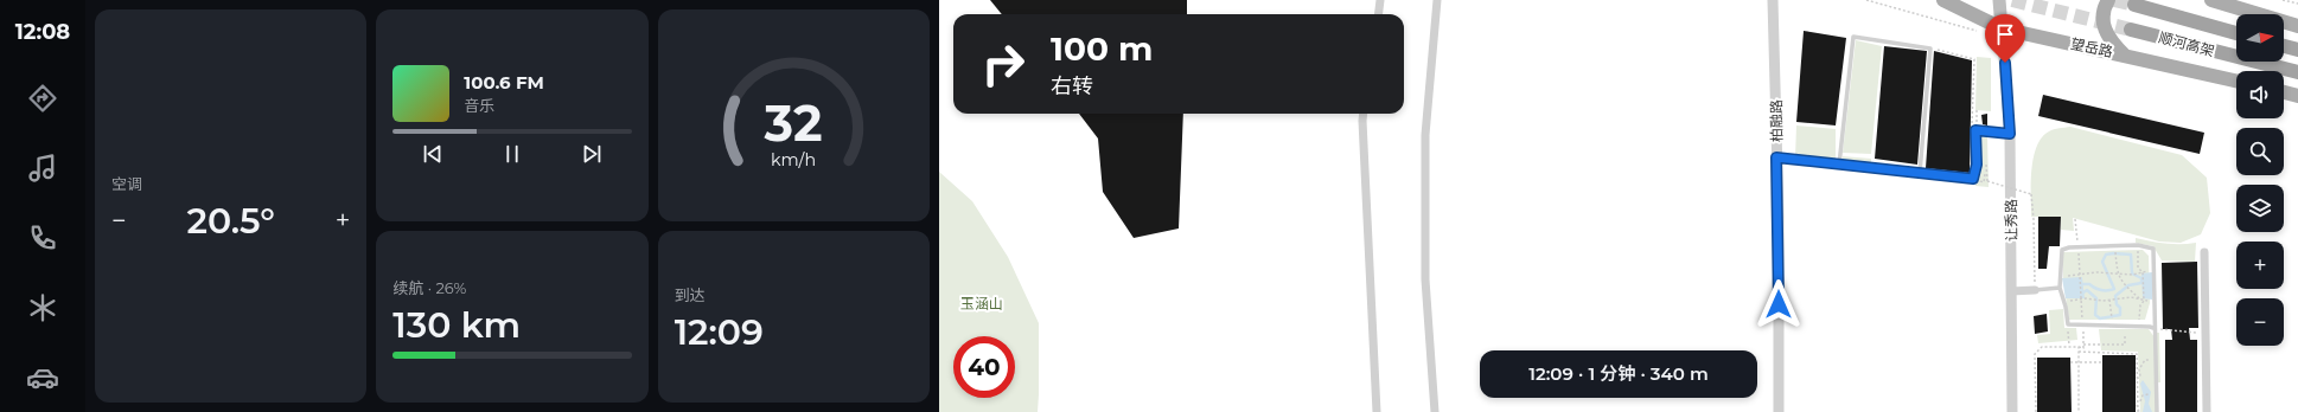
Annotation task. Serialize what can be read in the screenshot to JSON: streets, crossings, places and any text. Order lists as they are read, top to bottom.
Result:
{
  "streets": {
    "highway": ["顺河高架"],
    "main road": ["望岳路"],
    "street": ["柏融路", "让秀路"]
  },
  "crossings": [
    ["望岳路", "让秀路"]
  ],
  "parks": ["玉涵山"],
  "north": "right",
  "page": {
    "tabs": "12:08",
    "tile": [
      "空调",
      ["续航 · 26%", "130 km"],
      ["到达", "12:09"]
    ],
    "map_buttons": ["+", "−"],
    "turn": ["100 m", "右转"],
    "song": ["100.6 FM", "音乐"],
    "heat": ["−", "20.5°", "+"],
    "limit": "40",
    "trip": "12:09 · 1 分钟 · 340 m",
    "gauge": ["32", "km/h"]
  }
}
